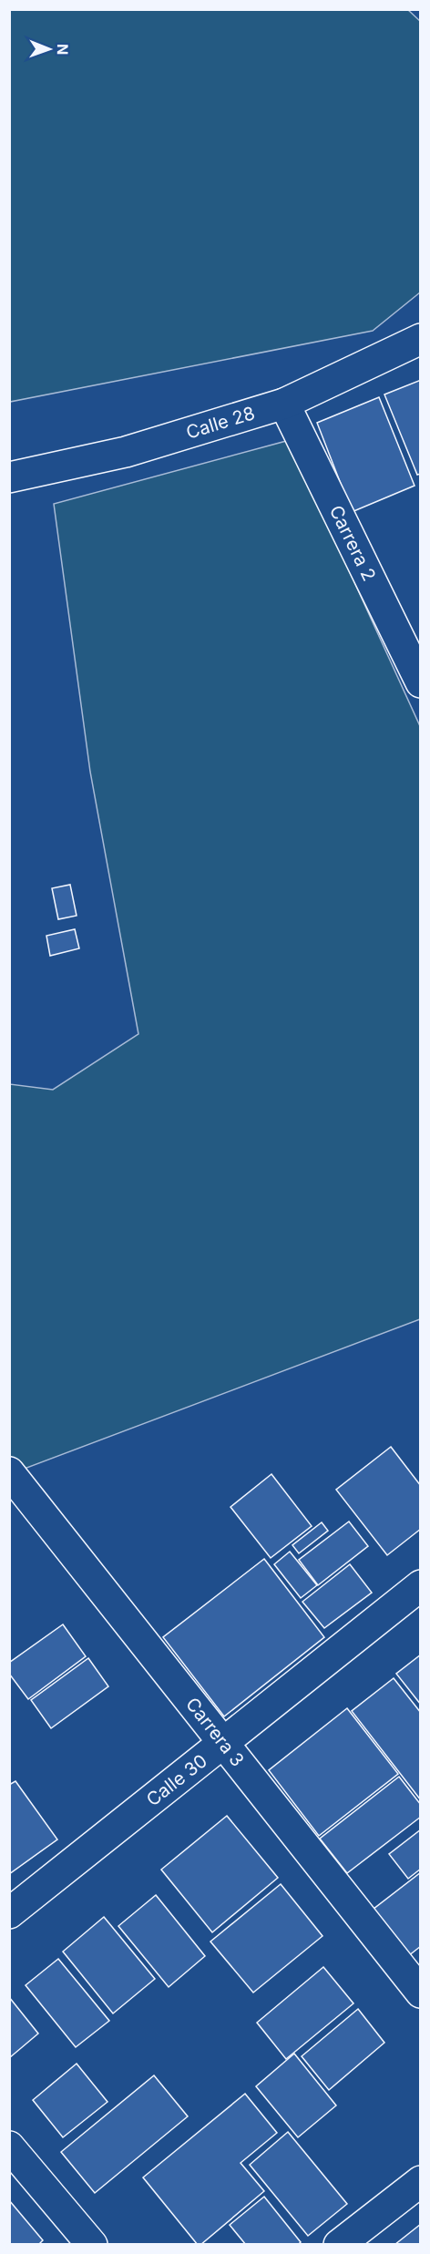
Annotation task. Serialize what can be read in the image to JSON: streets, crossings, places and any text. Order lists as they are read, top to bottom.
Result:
{
  "streets": {
    "street": [
      "Calle 28",
      "Carrera 2",
      "Carrera 3",
      "Calle 30"
    ]
  },
  "crossings": [
    ["Calle 28", "Carrera 2"],
    ["Carrera 3", "Calle 30"]
  ],
  "north": "right"
}
